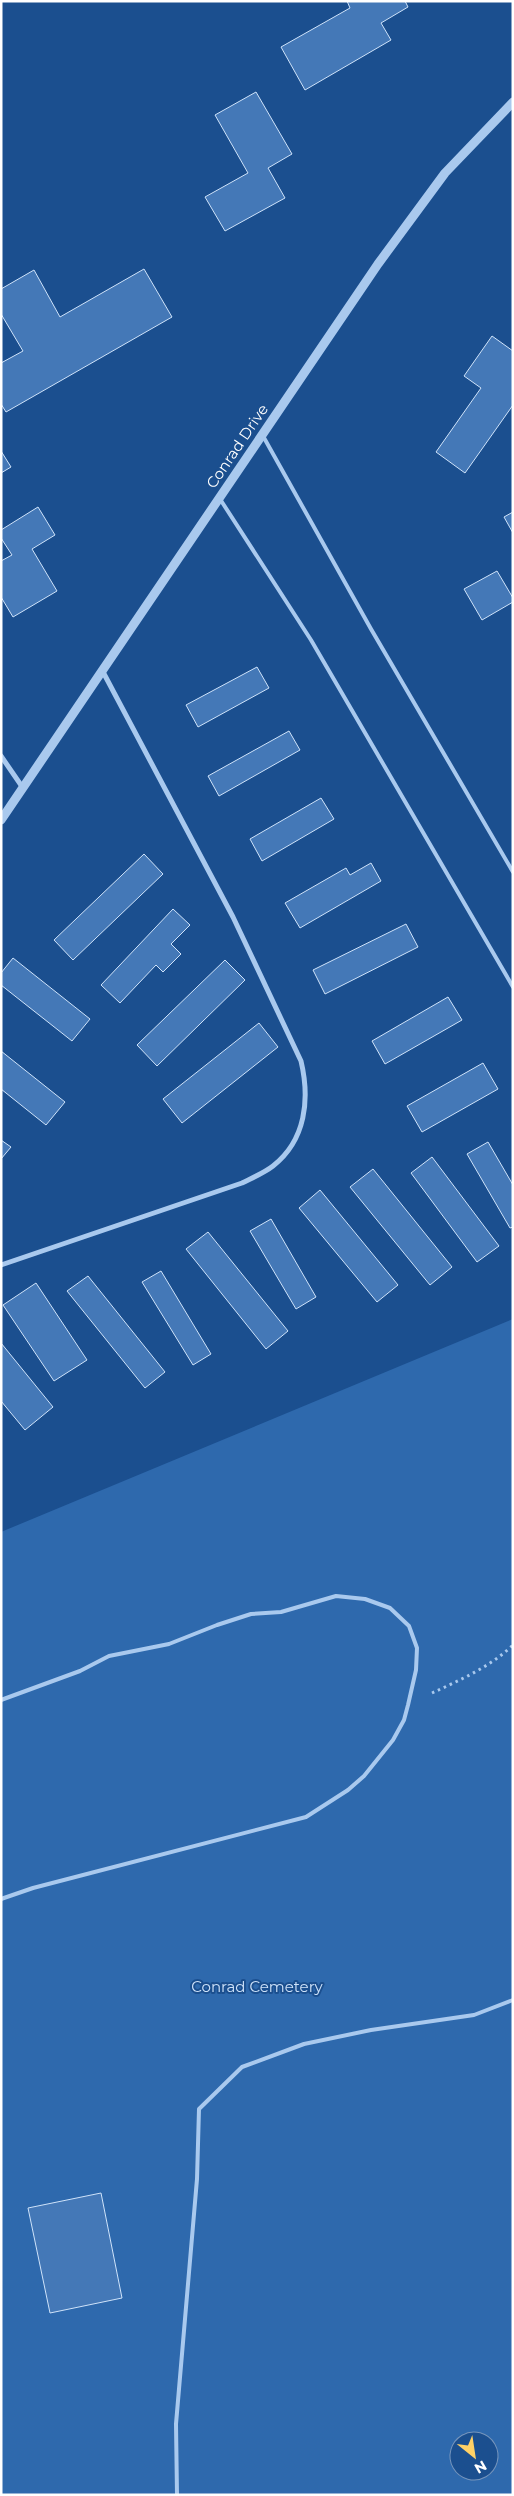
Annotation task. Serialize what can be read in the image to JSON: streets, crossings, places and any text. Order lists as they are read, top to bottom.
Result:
{
  "streets": {
    "street": ["Conrad Drive"]
  },
  "parks": ["Conrad Cemetery"],
  "north": "bottom right"
}
